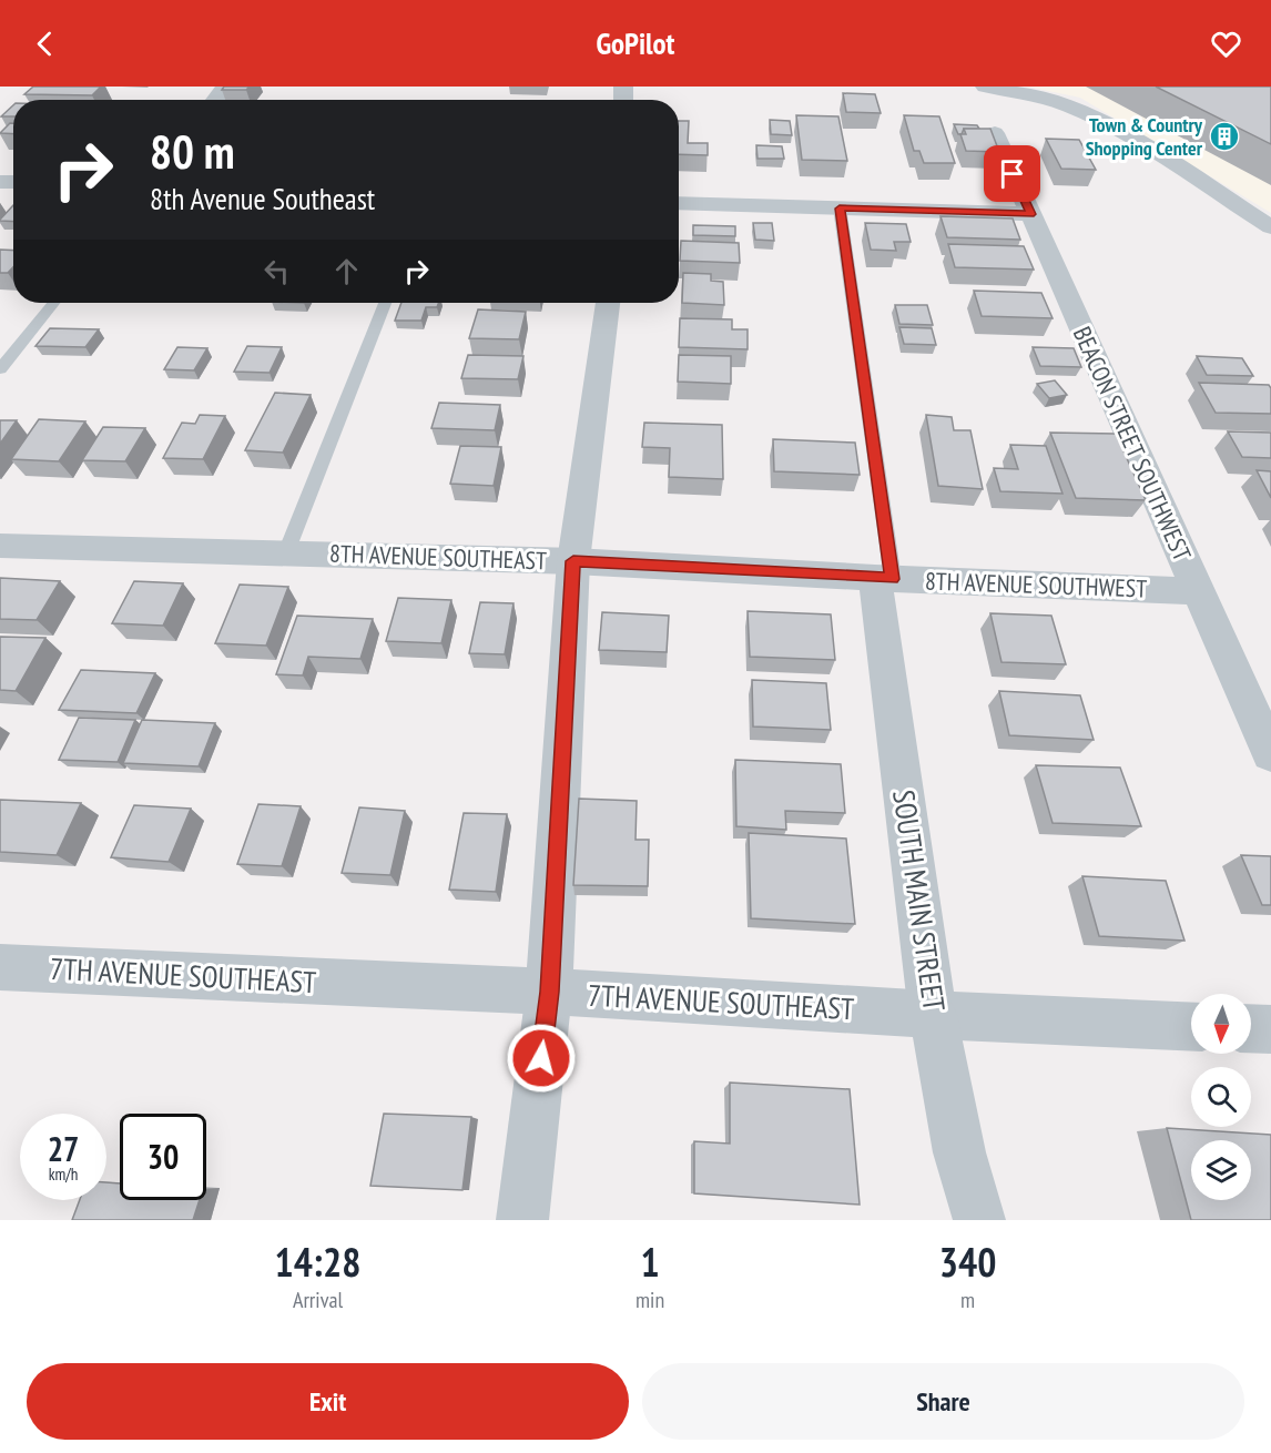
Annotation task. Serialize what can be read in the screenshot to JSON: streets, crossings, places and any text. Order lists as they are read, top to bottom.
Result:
{
  "streets": {
    "street": [
      "BEACON STREET SOUTHWEST",
      "8TH AVENUE SOUTHEAST",
      "8TH AVENUE SOUTHWEST",
      "SOUTH MAIN STREET",
      "7TH AVENUE SOUTHEAST"
    ]
  },
  "crossings": [
    ["BEACON STREET SOUTHWEST", "8TH AVENUE SOUTHWEST"],
    ["8TH AVENUE SOUTHEAST", "8TH AVENUE SOUTHWEST"],
    ["8TH AVENUE SOUTHEAST", "SOUTH MAIN STREET"],
    ["8TH AVENUE SOUTHWEST", "SOUTH MAIN STREET"],
    ["SOUTH MAIN STREET", "7TH AVENUE SOUTHEAST"]
  ],
  "places": {
    "building": ["Town & Country Shopping Center"]
  },
  "north": "bottom",
  "page": {
    "header": "GoPilot",
    "turn": ["80 m", "8th Avenue Southeast"],
    "speed": "27 km/h",
    "limit": "30",
    "eta": [
      "14:28",
      "Arrival",
      "1",
      "min",
      "340",
      "m"
    ],
    "buttons": ["Exit", "Share"]
  }
}
